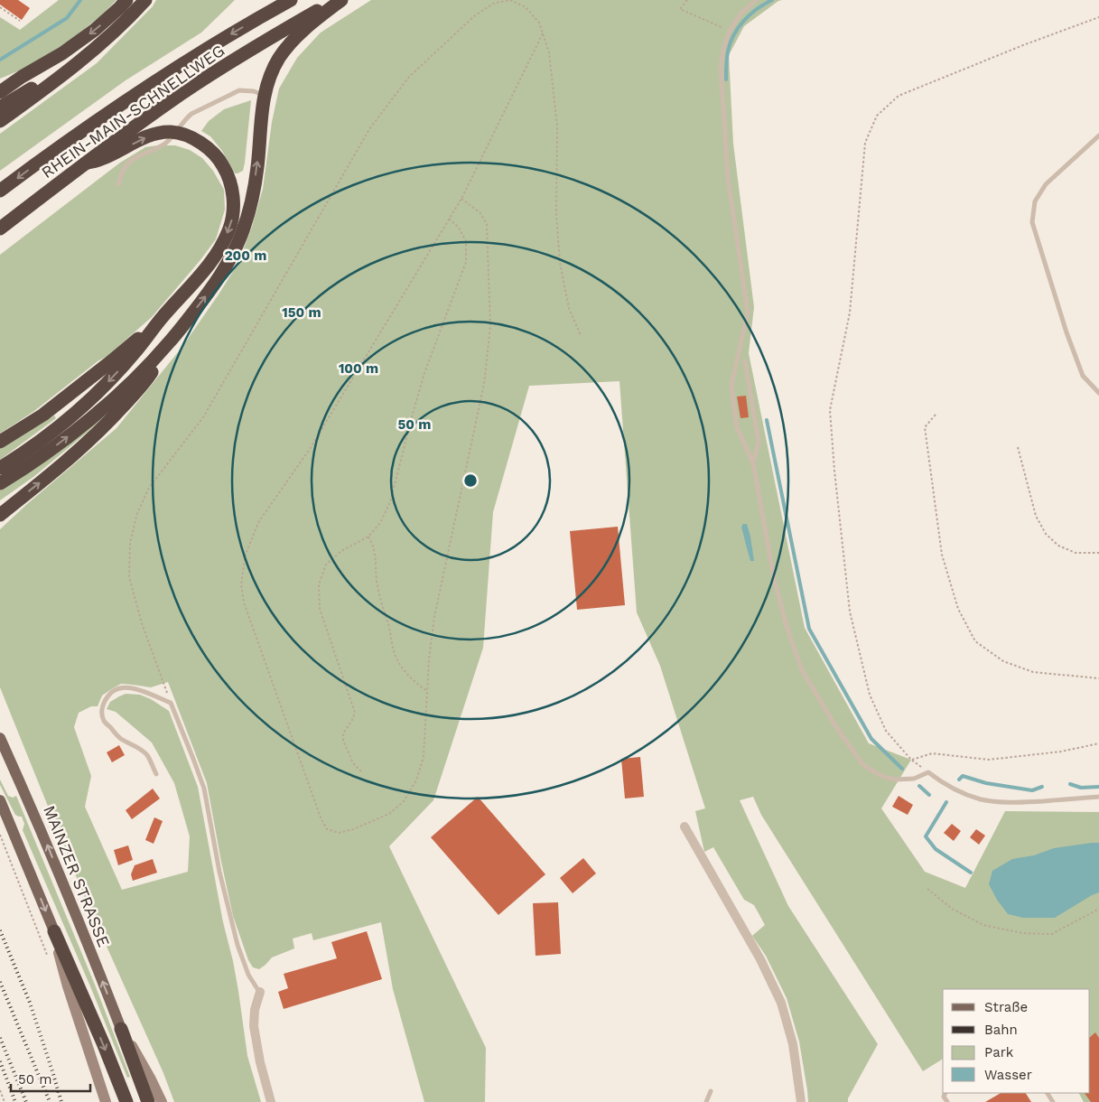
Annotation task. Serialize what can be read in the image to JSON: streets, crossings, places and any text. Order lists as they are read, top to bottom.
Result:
{
  "streets": {
    "highway": ["RHEIN-MAIN-SCHNELLWEG"],
    "main road": ["MAINZER STRASSE"]
  },
  "legend": [
    "Straße",
    "Bahn",
    "Park",
    "Wasser"
  ],
  "scale_bar": "50 m",
  "rings": [
    "200 m",
    "150 m",
    "100 m",
    "50 m"
  ]
}
